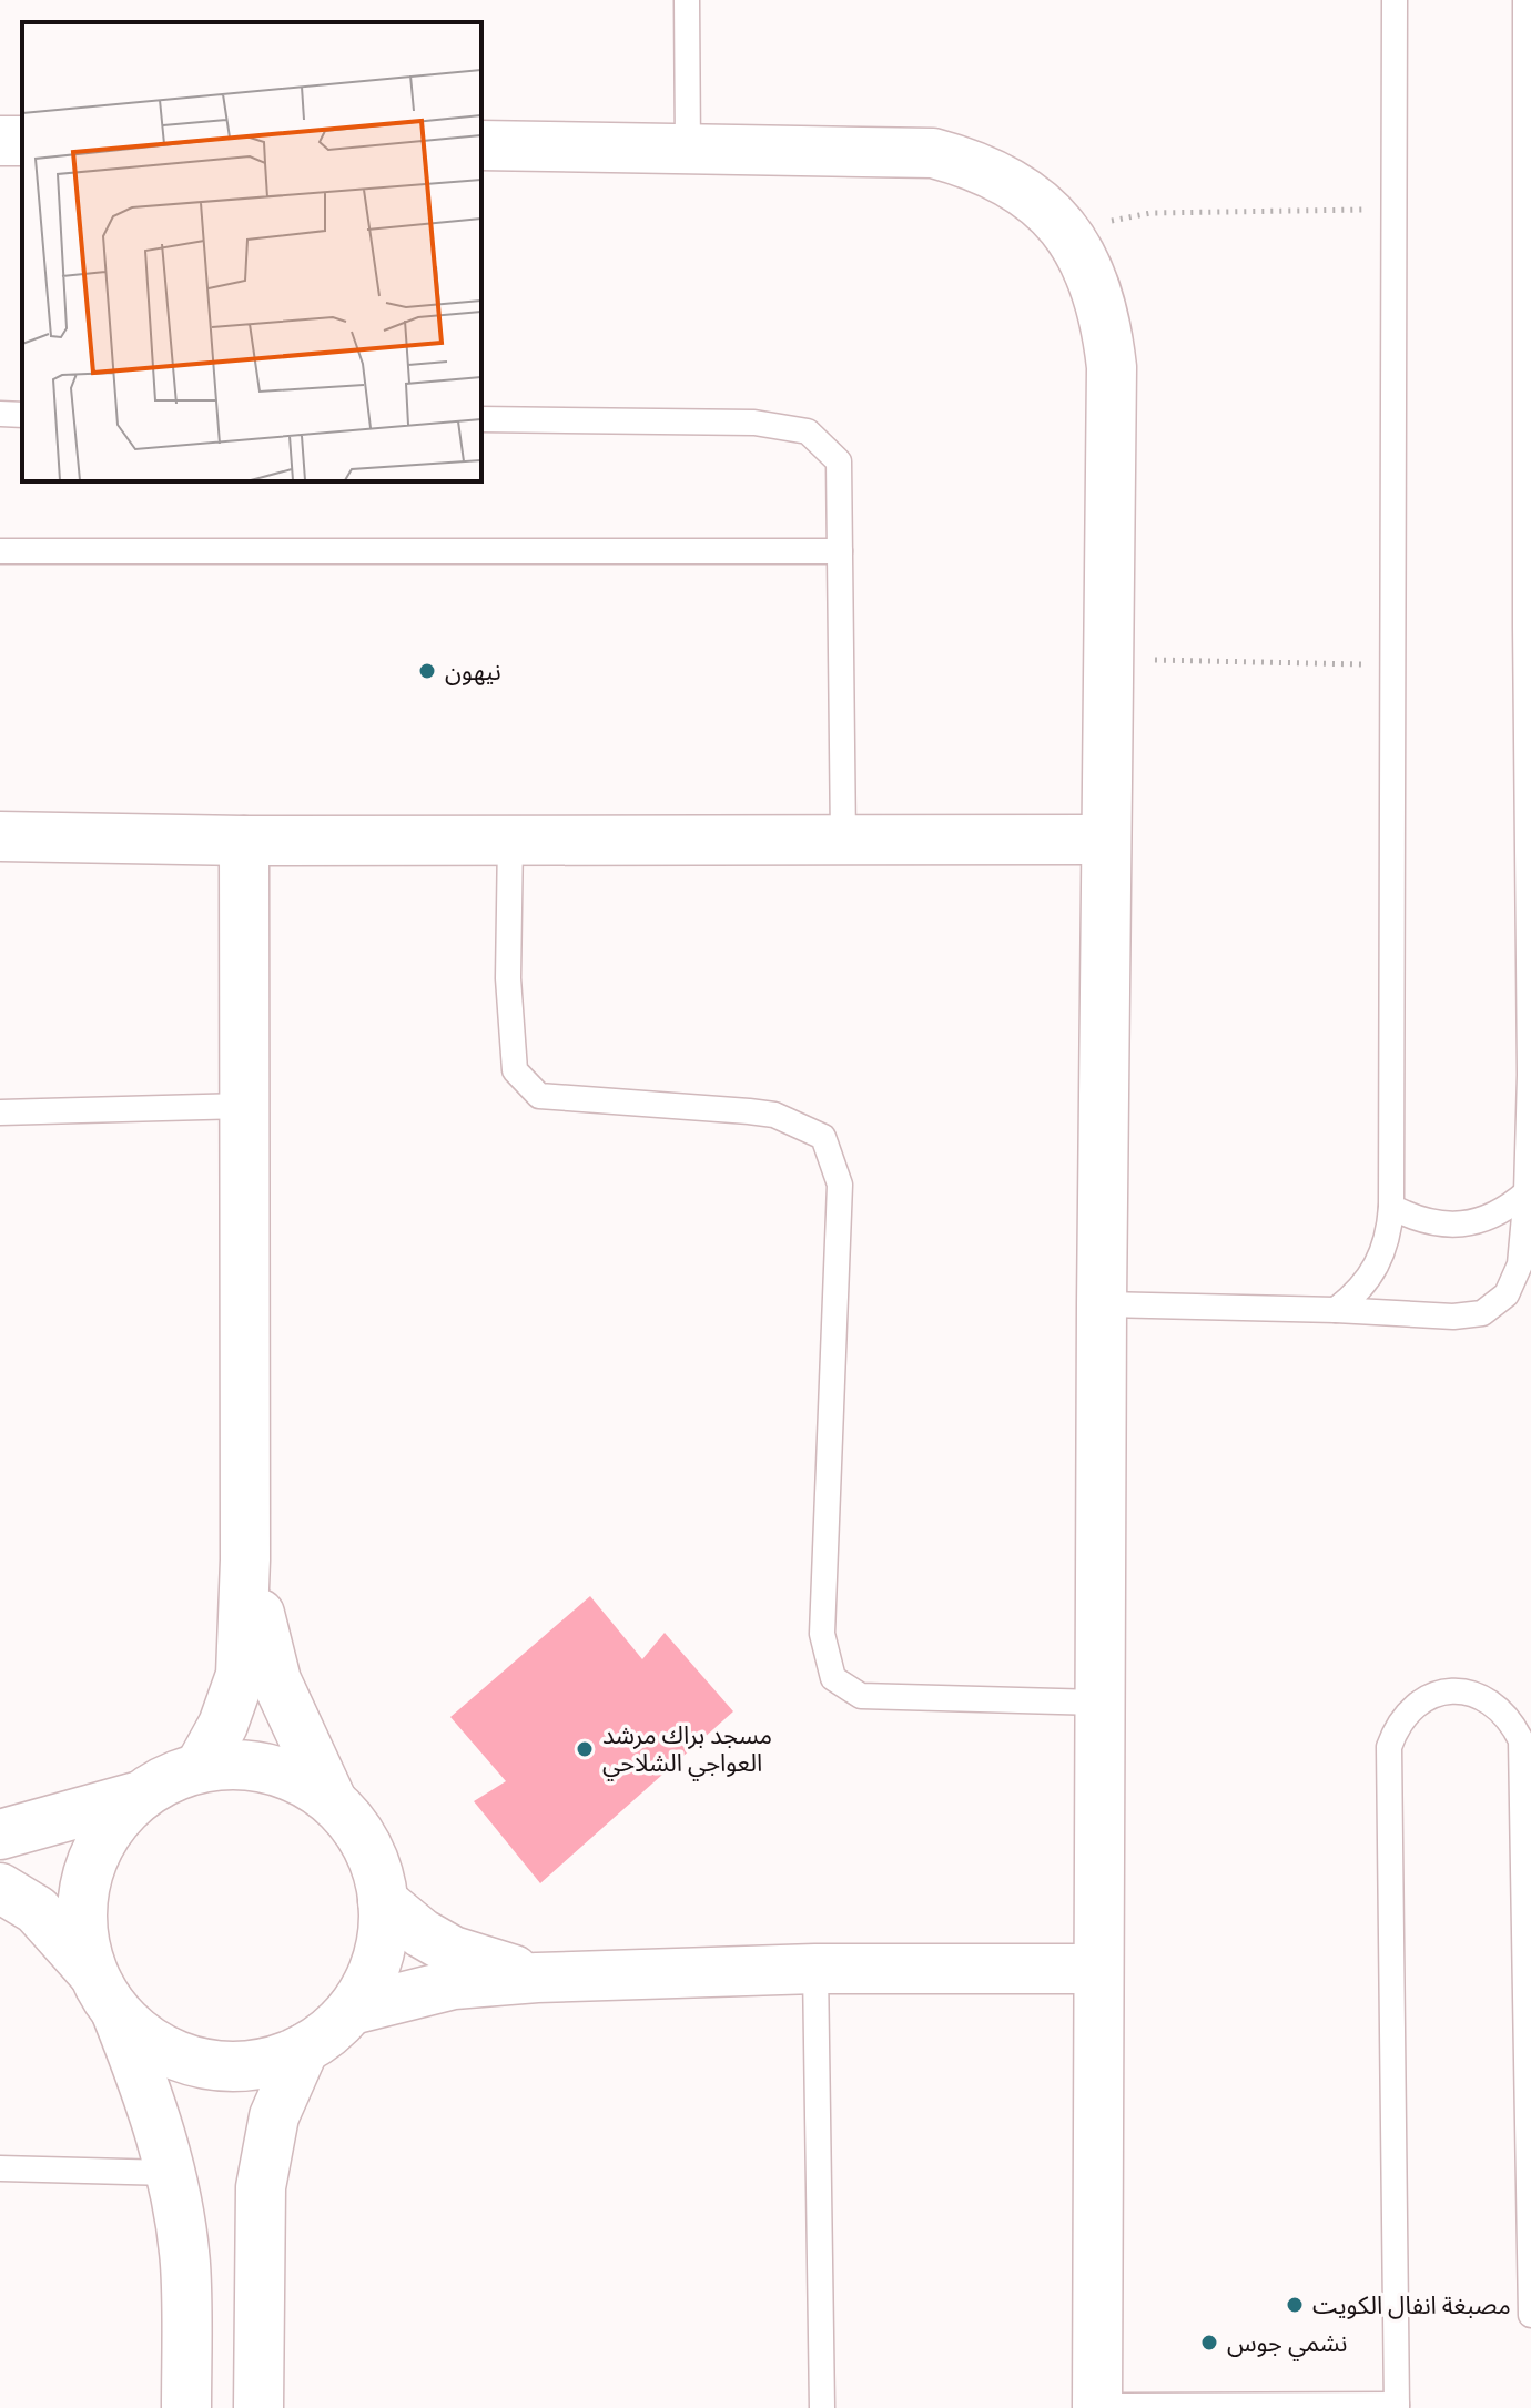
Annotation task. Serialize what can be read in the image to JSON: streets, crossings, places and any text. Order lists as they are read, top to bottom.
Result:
{
  "places": [
    "نيهون",
    "مسجد براك مرشد العواجي الشلاحي",
    "مصبغة انفال الكويت",
    "نشمي جوس"
  ]
}
